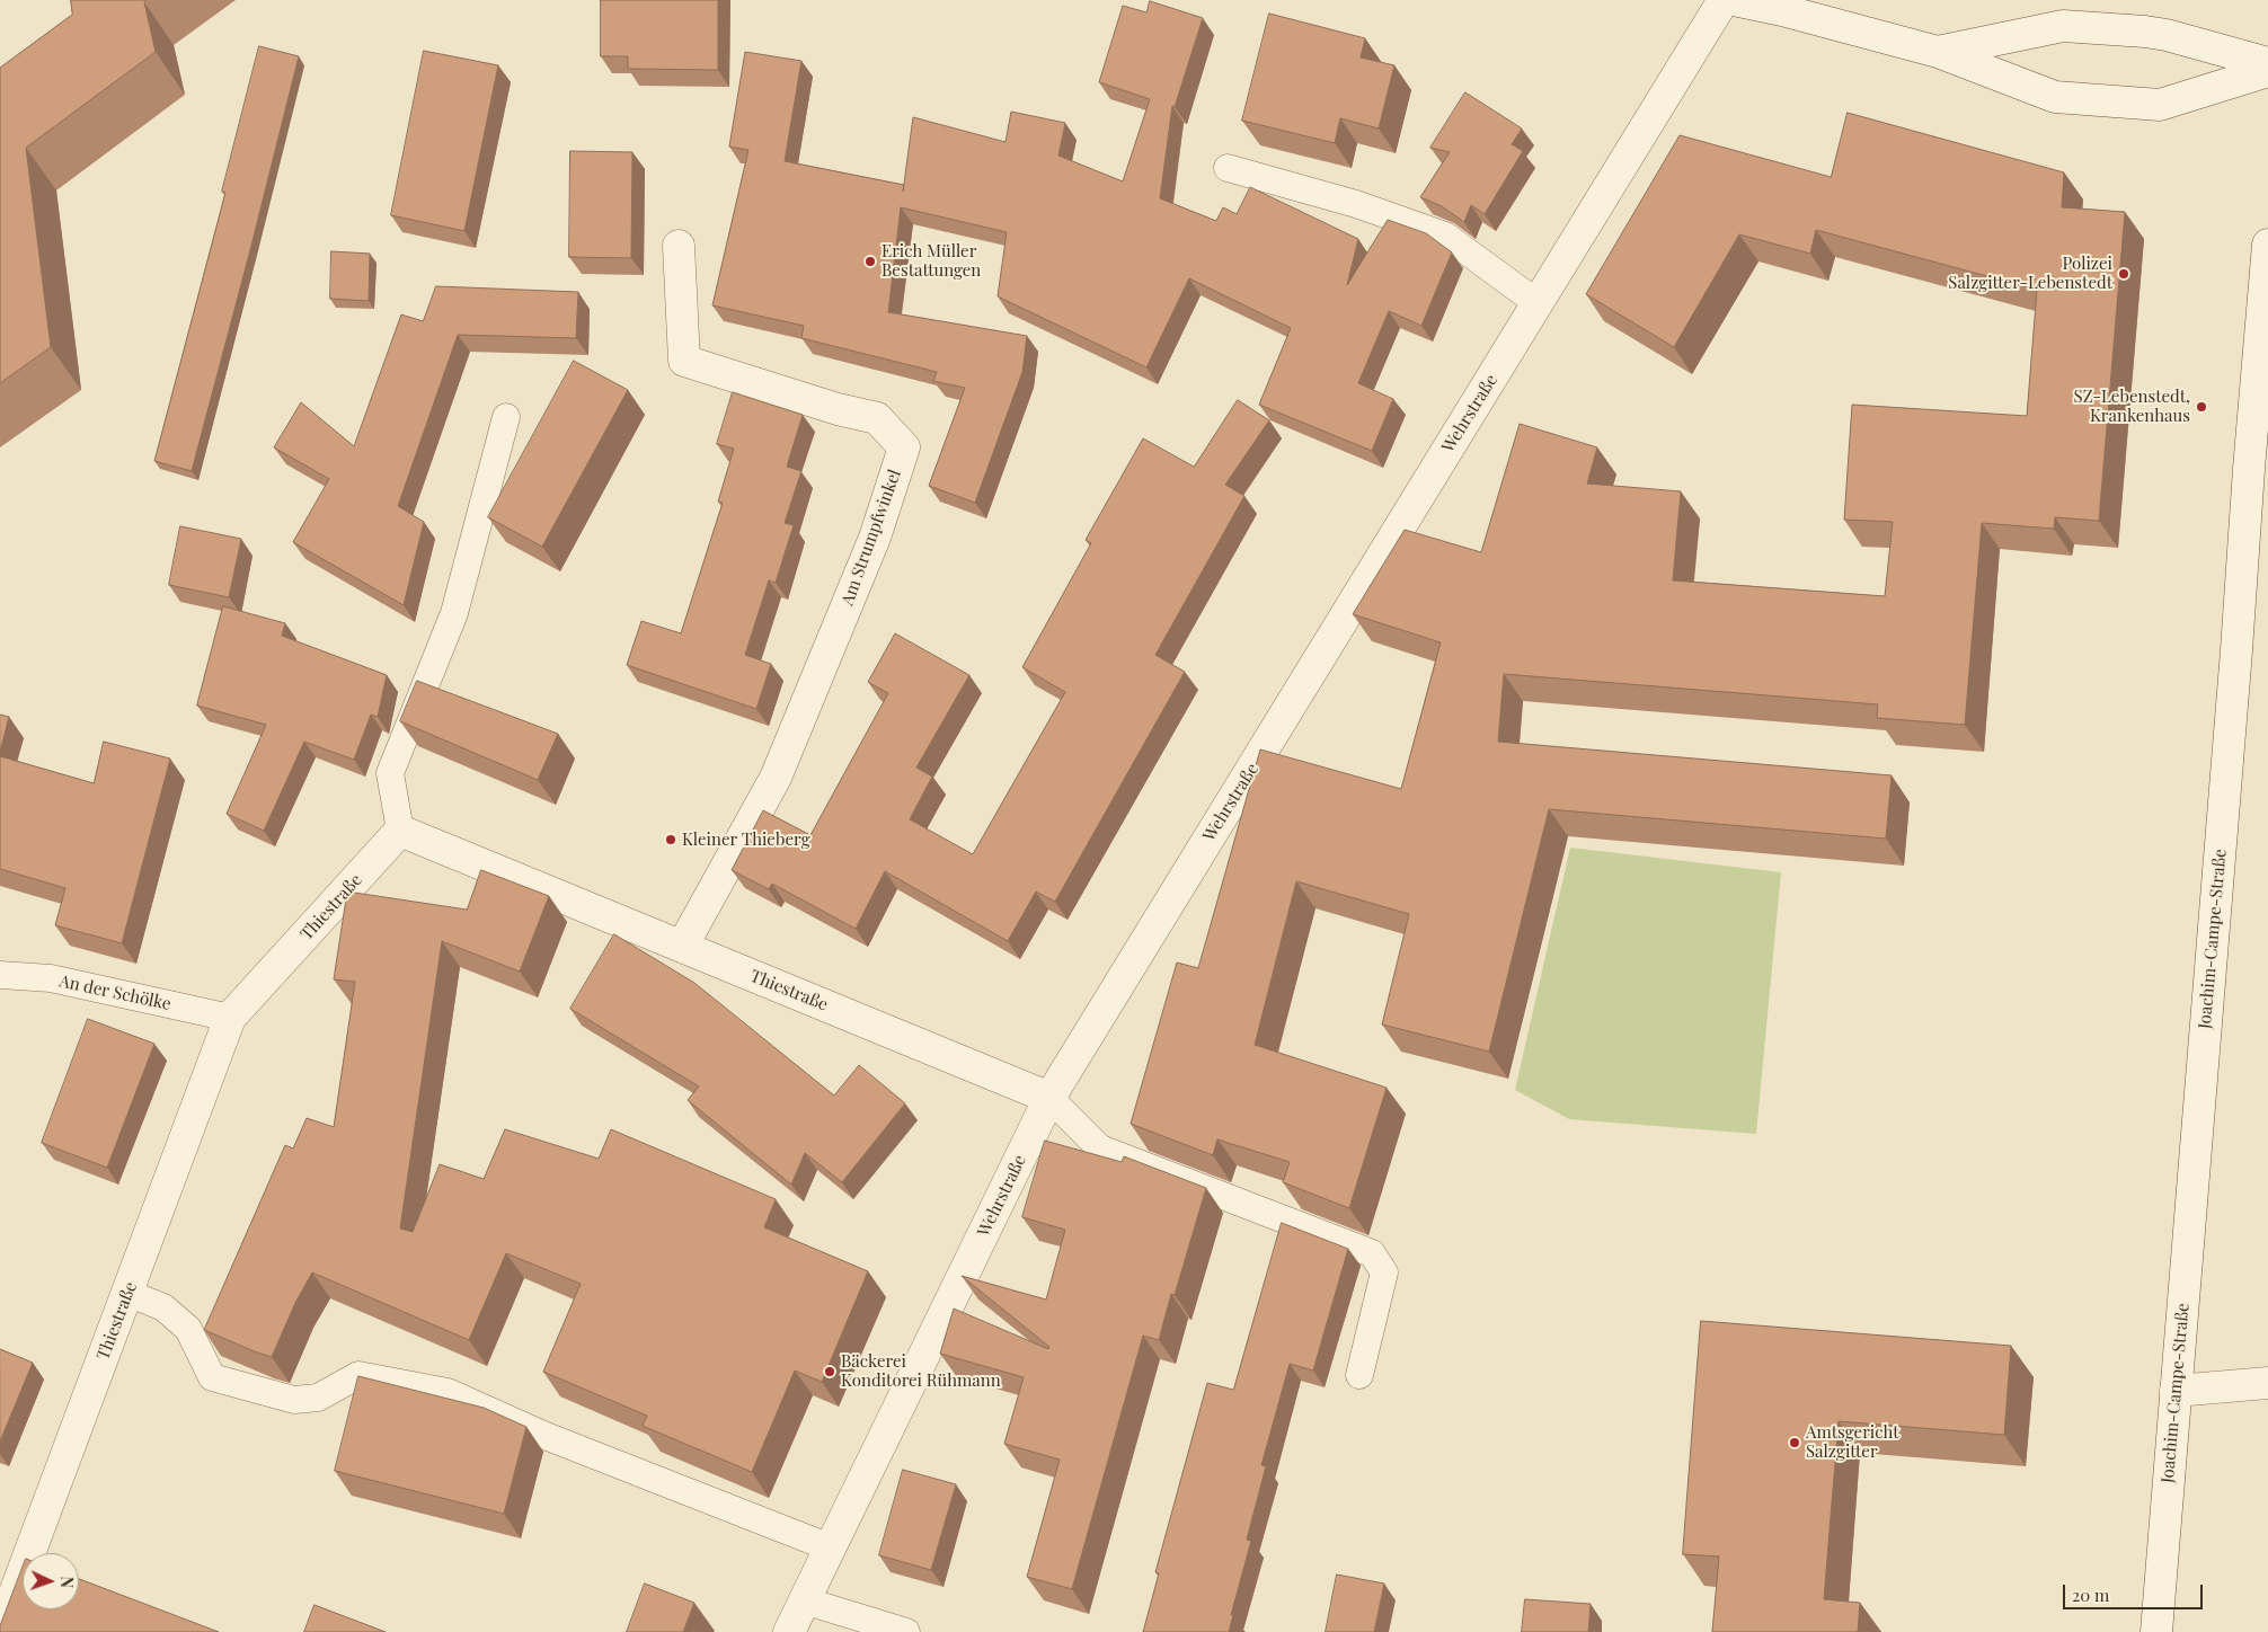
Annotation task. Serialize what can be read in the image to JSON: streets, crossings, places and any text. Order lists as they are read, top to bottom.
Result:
{
  "streets": {
    "street": [
      "Wehrstraße",
      "Am Strumpfwinkel",
      "Thiestraße",
      "Joachim-Campe-Straße"
    ],
    "lane": ["An der Schölke"]
  },
  "crossings": [
    ["Wehrstraße", "Thiestraße"],
    ["Am Strumpfwinkel", "Thiestraße"],
    ["Thiestraße", "An der Schölke"]
  ],
  "places": [
    "Erich Müller Bestattungen",
    "Polizei Salzgitter-Lebenstedt",
    "SZ-Lebenstedt, Krankenhaus",
    "Kleiner Thieberg",
    "Bäckerei Konditorei Rühmann",
    "Amtsgericht Salzgitter"
  ],
  "scale_bar": "20 m",
  "north": "right"
}
